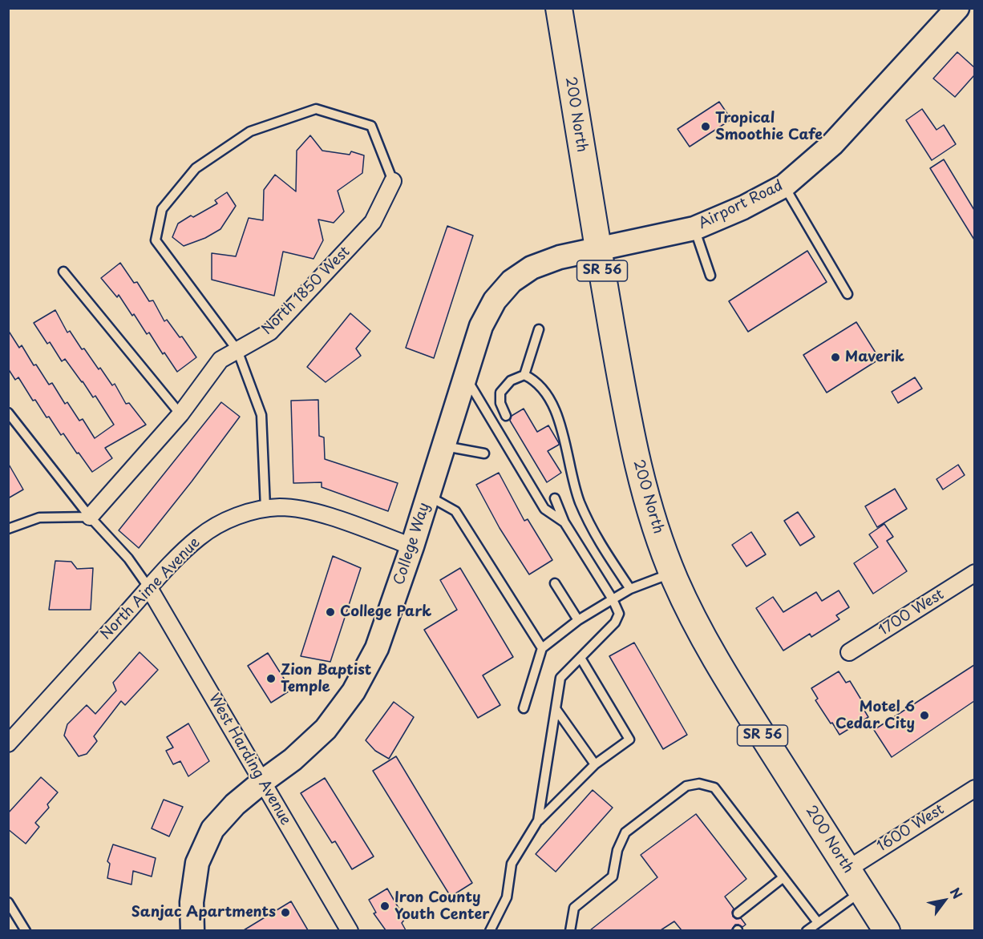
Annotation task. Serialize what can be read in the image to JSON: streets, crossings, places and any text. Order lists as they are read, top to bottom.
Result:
{
  "streets": {
    "main road": [
      "200 North",
      "Airport Road",
      "SR 56",
      "College Way"
    ],
    "street": [
      "North 1850 West",
      "North Aime Avenue",
      "1700 West",
      "West Harding Avenue",
      "1600 West"
    ]
  },
  "crossings": [
    ["200 North", "Airport Road"],
    ["200 North", "College Way"],
    ["200 North", "1600 West"],
    ["Airport Road", "College Way"],
    ["College Way", "North Aime Avenue"],
    ["College Way", "West Harding Avenue"],
    ["North Aime Avenue", "West Harding Avenue"]
  ],
  "places": [
    "Tropical Smoothie Cafe",
    "Maverik",
    "College Park",
    "Zion Baptist Temple",
    "Motel 6 Cedar City",
    "Iron County Youth Center",
    "Sanjac Apartments"
  ],
  "north": "top right"
}
